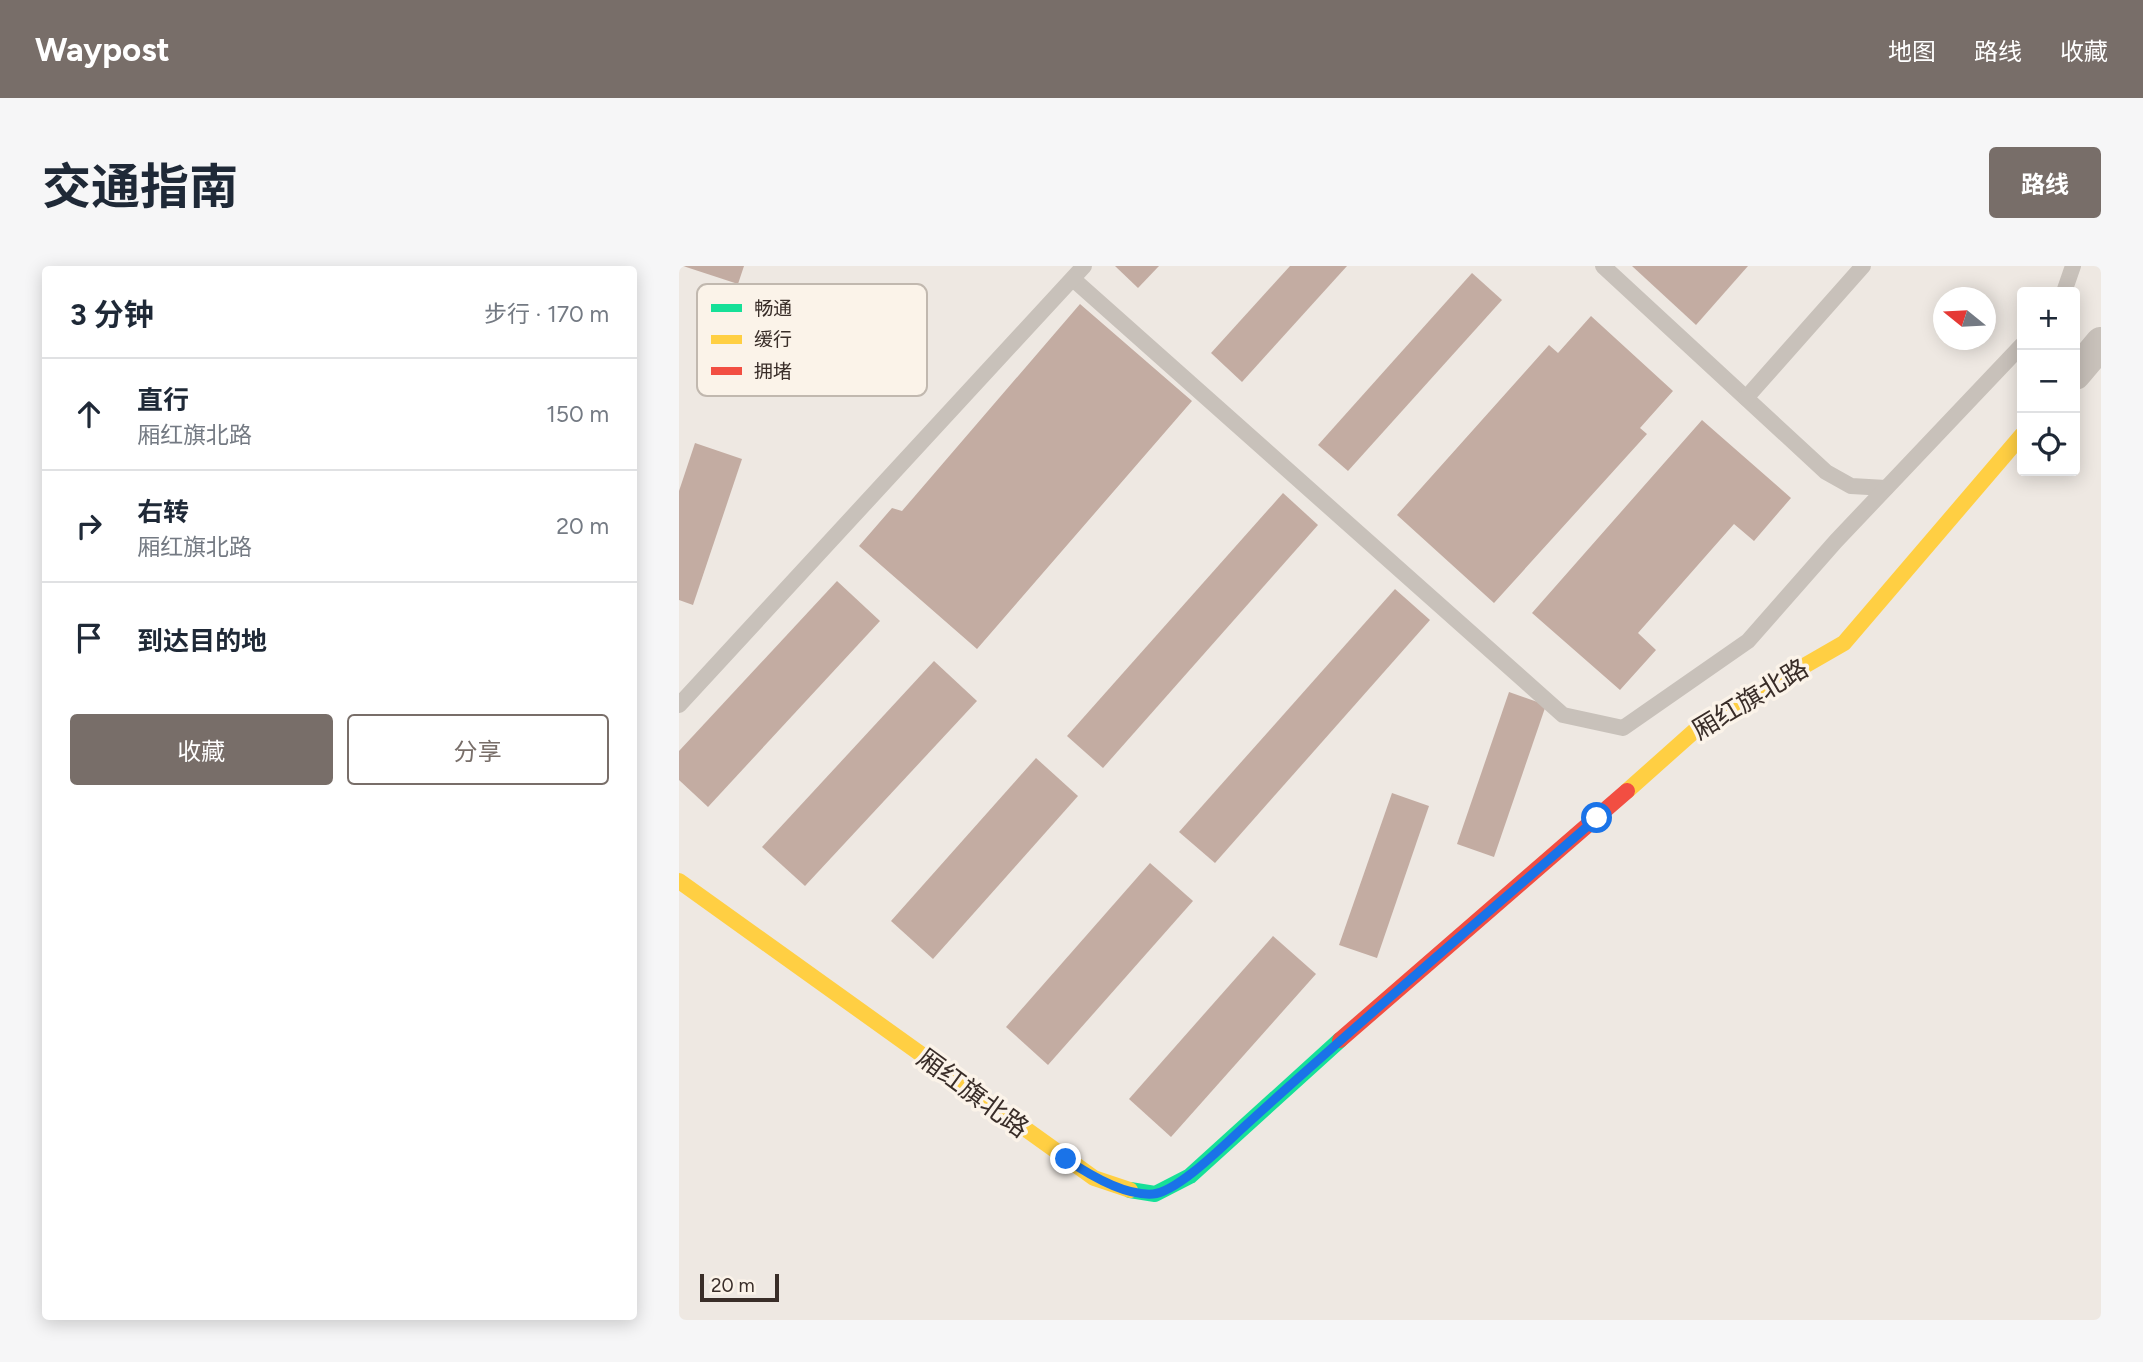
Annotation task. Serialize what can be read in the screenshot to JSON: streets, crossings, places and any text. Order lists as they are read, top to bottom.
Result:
{
  "streets": {
    "street": ["厢红旗北路"]
  },
  "legend": ["畅通", "缓行", "拥堵"],
  "scale_bar": "20 m",
  "north": "left",
  "page": {
    "header": "Waypost",
    "nav": ["地图", "路线", "收藏"],
    "title": "交通指南",
    "buttons": [
      "路线",
      ["收藏", "分享"]
    ],
    "heading": ["3 分钟", "步行 · 170 m"],
    "map_buttons": ["+", "−"],
    "list": [
      ["直行", "厢红旗北路", "150 m"],
      ["右转", "厢红旗北路", "20 m"],
      "到达目的地"
    ],
    "scale": "20 m"
  }
}
